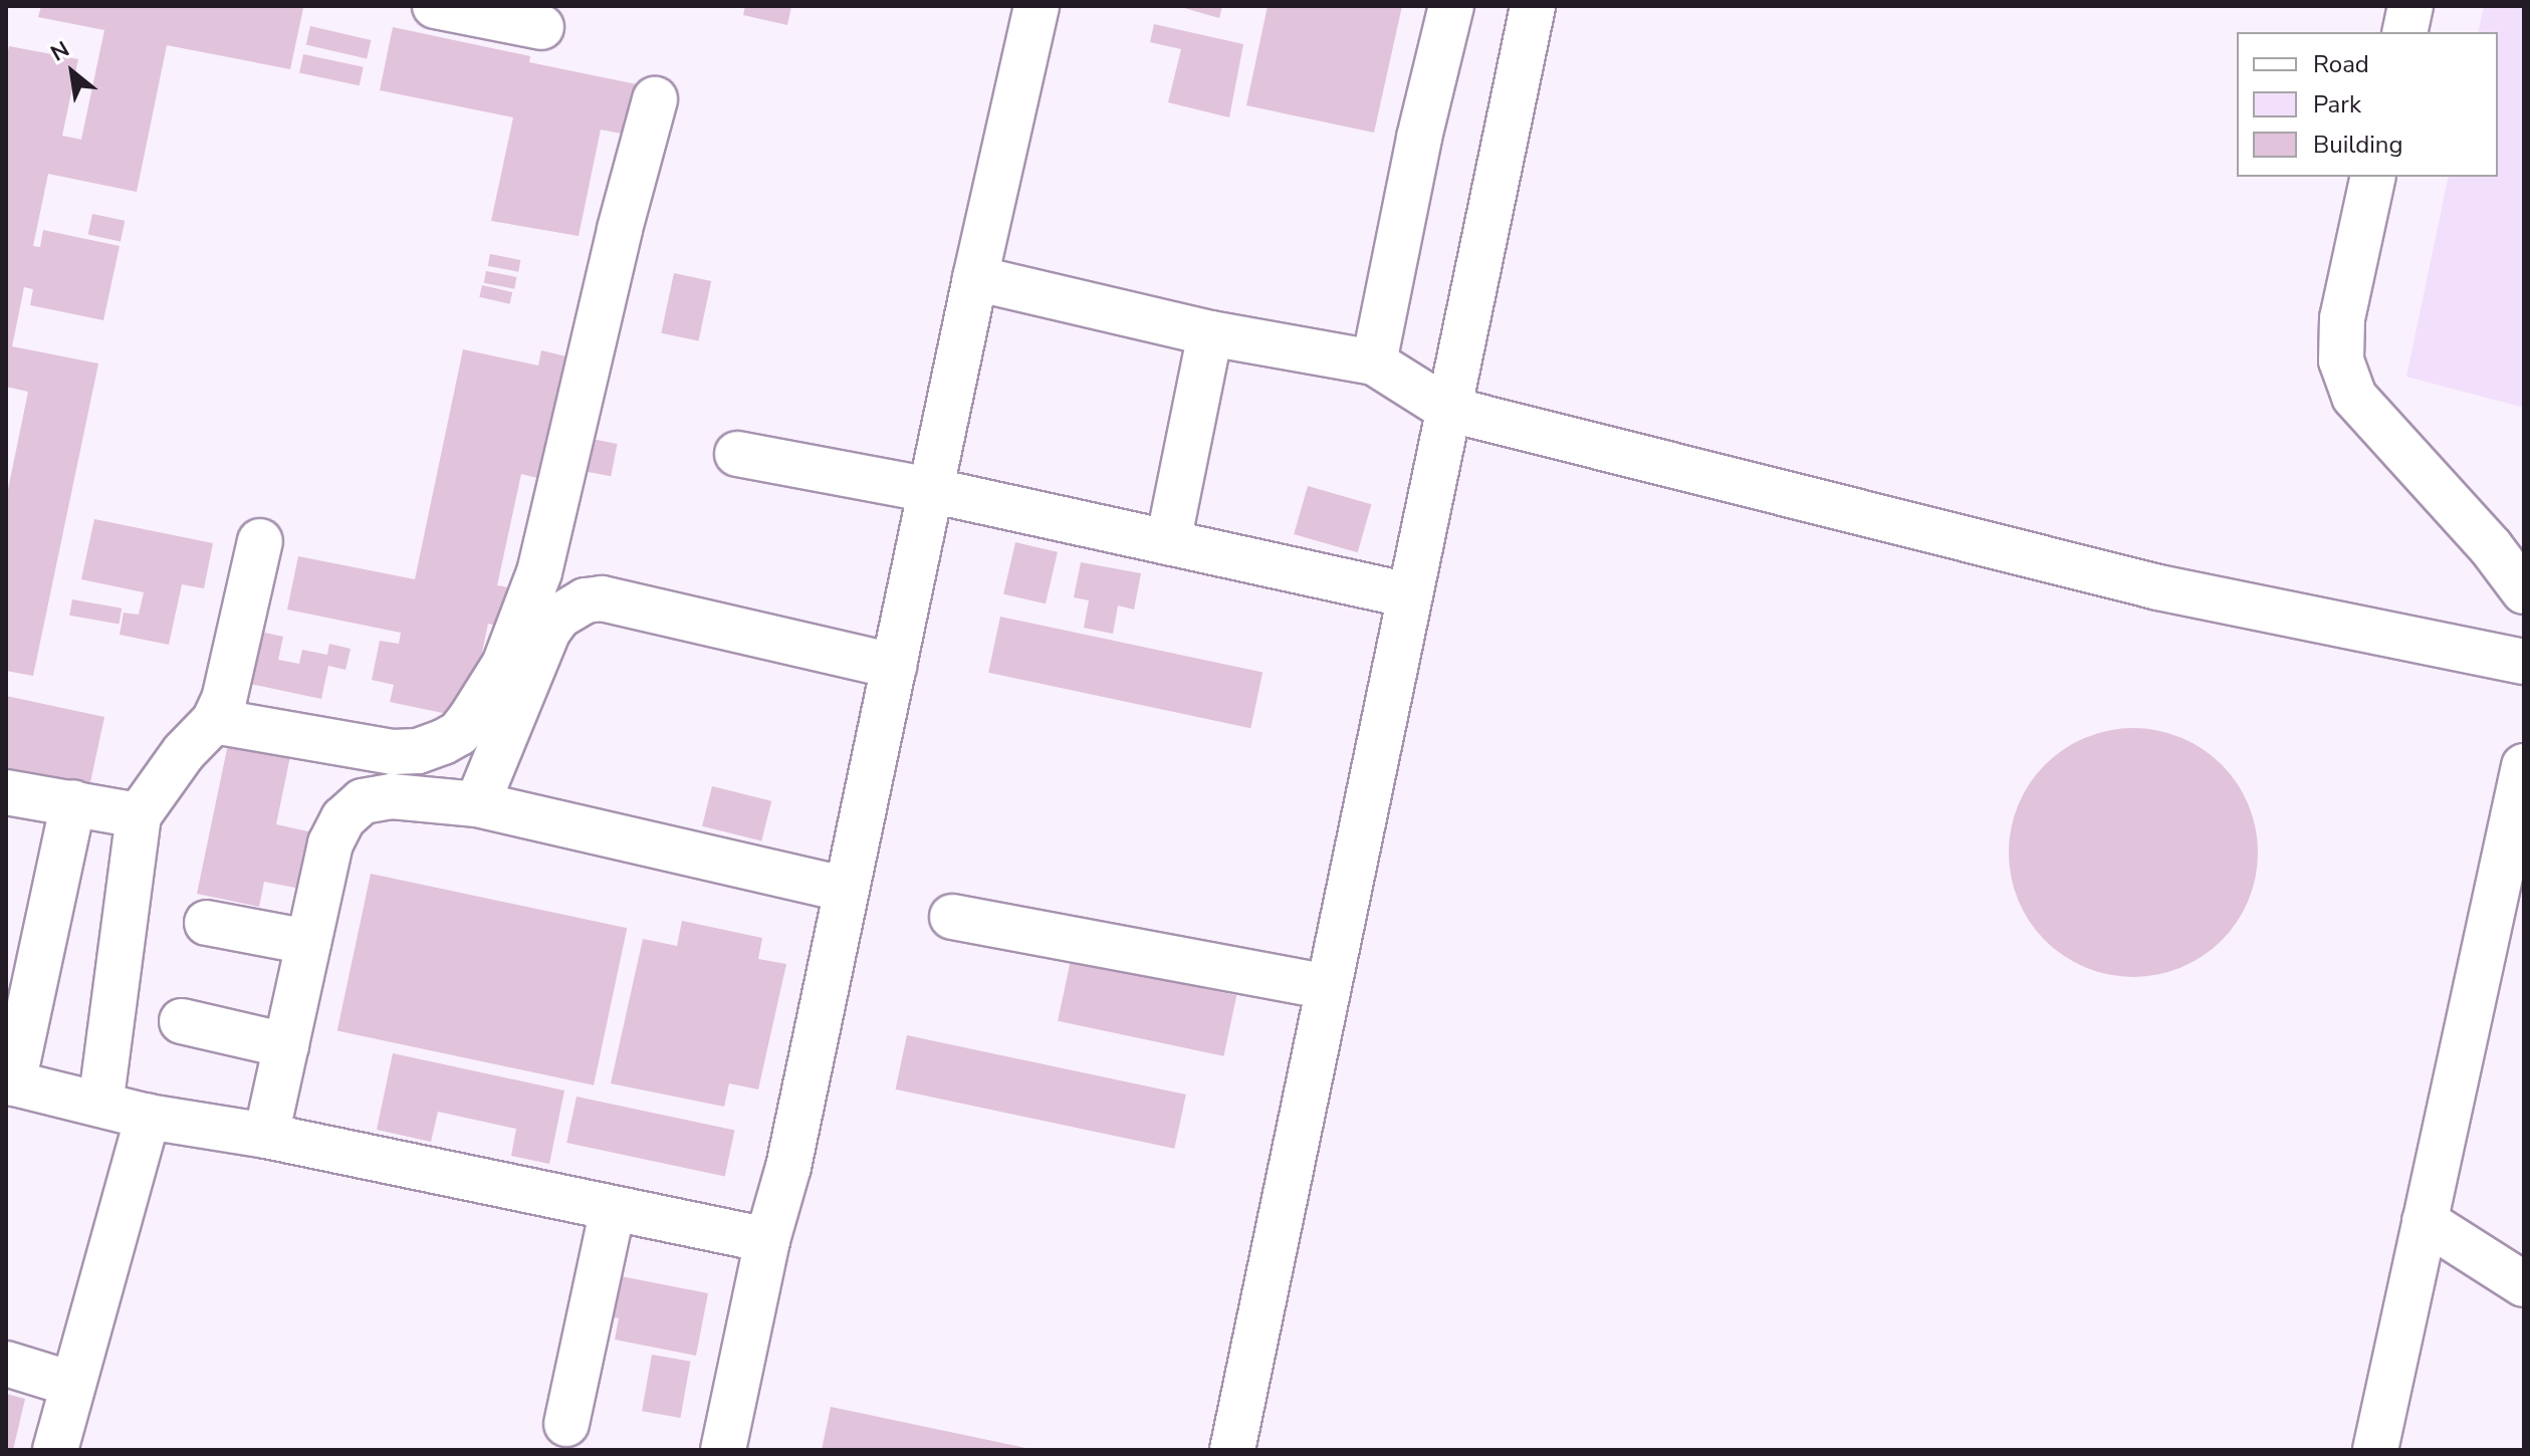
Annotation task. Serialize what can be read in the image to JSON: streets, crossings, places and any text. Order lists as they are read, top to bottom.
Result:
{
  "legend": ["Road", "Park", "Building"],
  "north": "top left"
}
